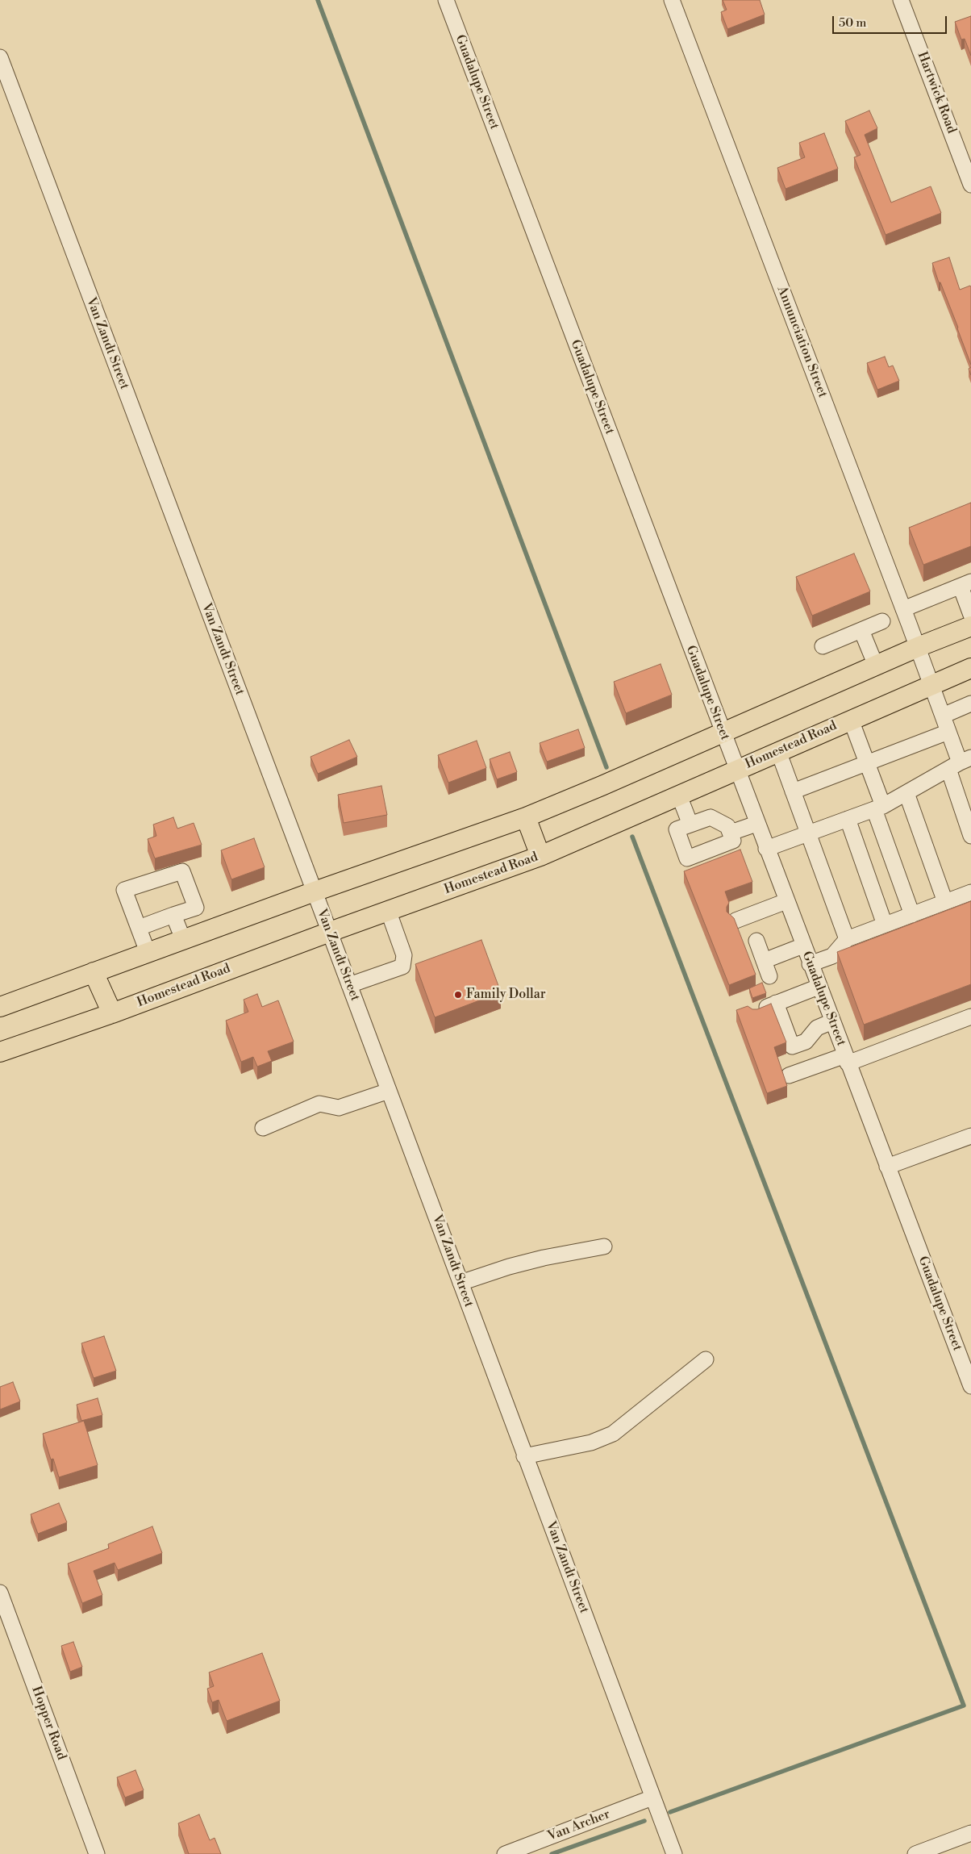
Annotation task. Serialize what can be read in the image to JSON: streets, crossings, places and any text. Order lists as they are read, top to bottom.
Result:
{
  "streets": {
    "main road": ["Homestead Road"],
    "street": [
      "Guadalupe Street",
      "Hartwick Road",
      "Annunciation Street",
      "Van Zandt Street",
      "Hopper Road",
      "Van Archer"
    ]
  },
  "crossings": [
    ["Guadalupe Street", "Homestead Road"],
    ["Annunciation Street", "Homestead Road"],
    ["Van Zandt Street", "Homestead Road"],
    ["Van Zandt Street", "Van Archer"]
  ],
  "places": ["Family Dollar"],
  "scale_bar": "50 m"
}
